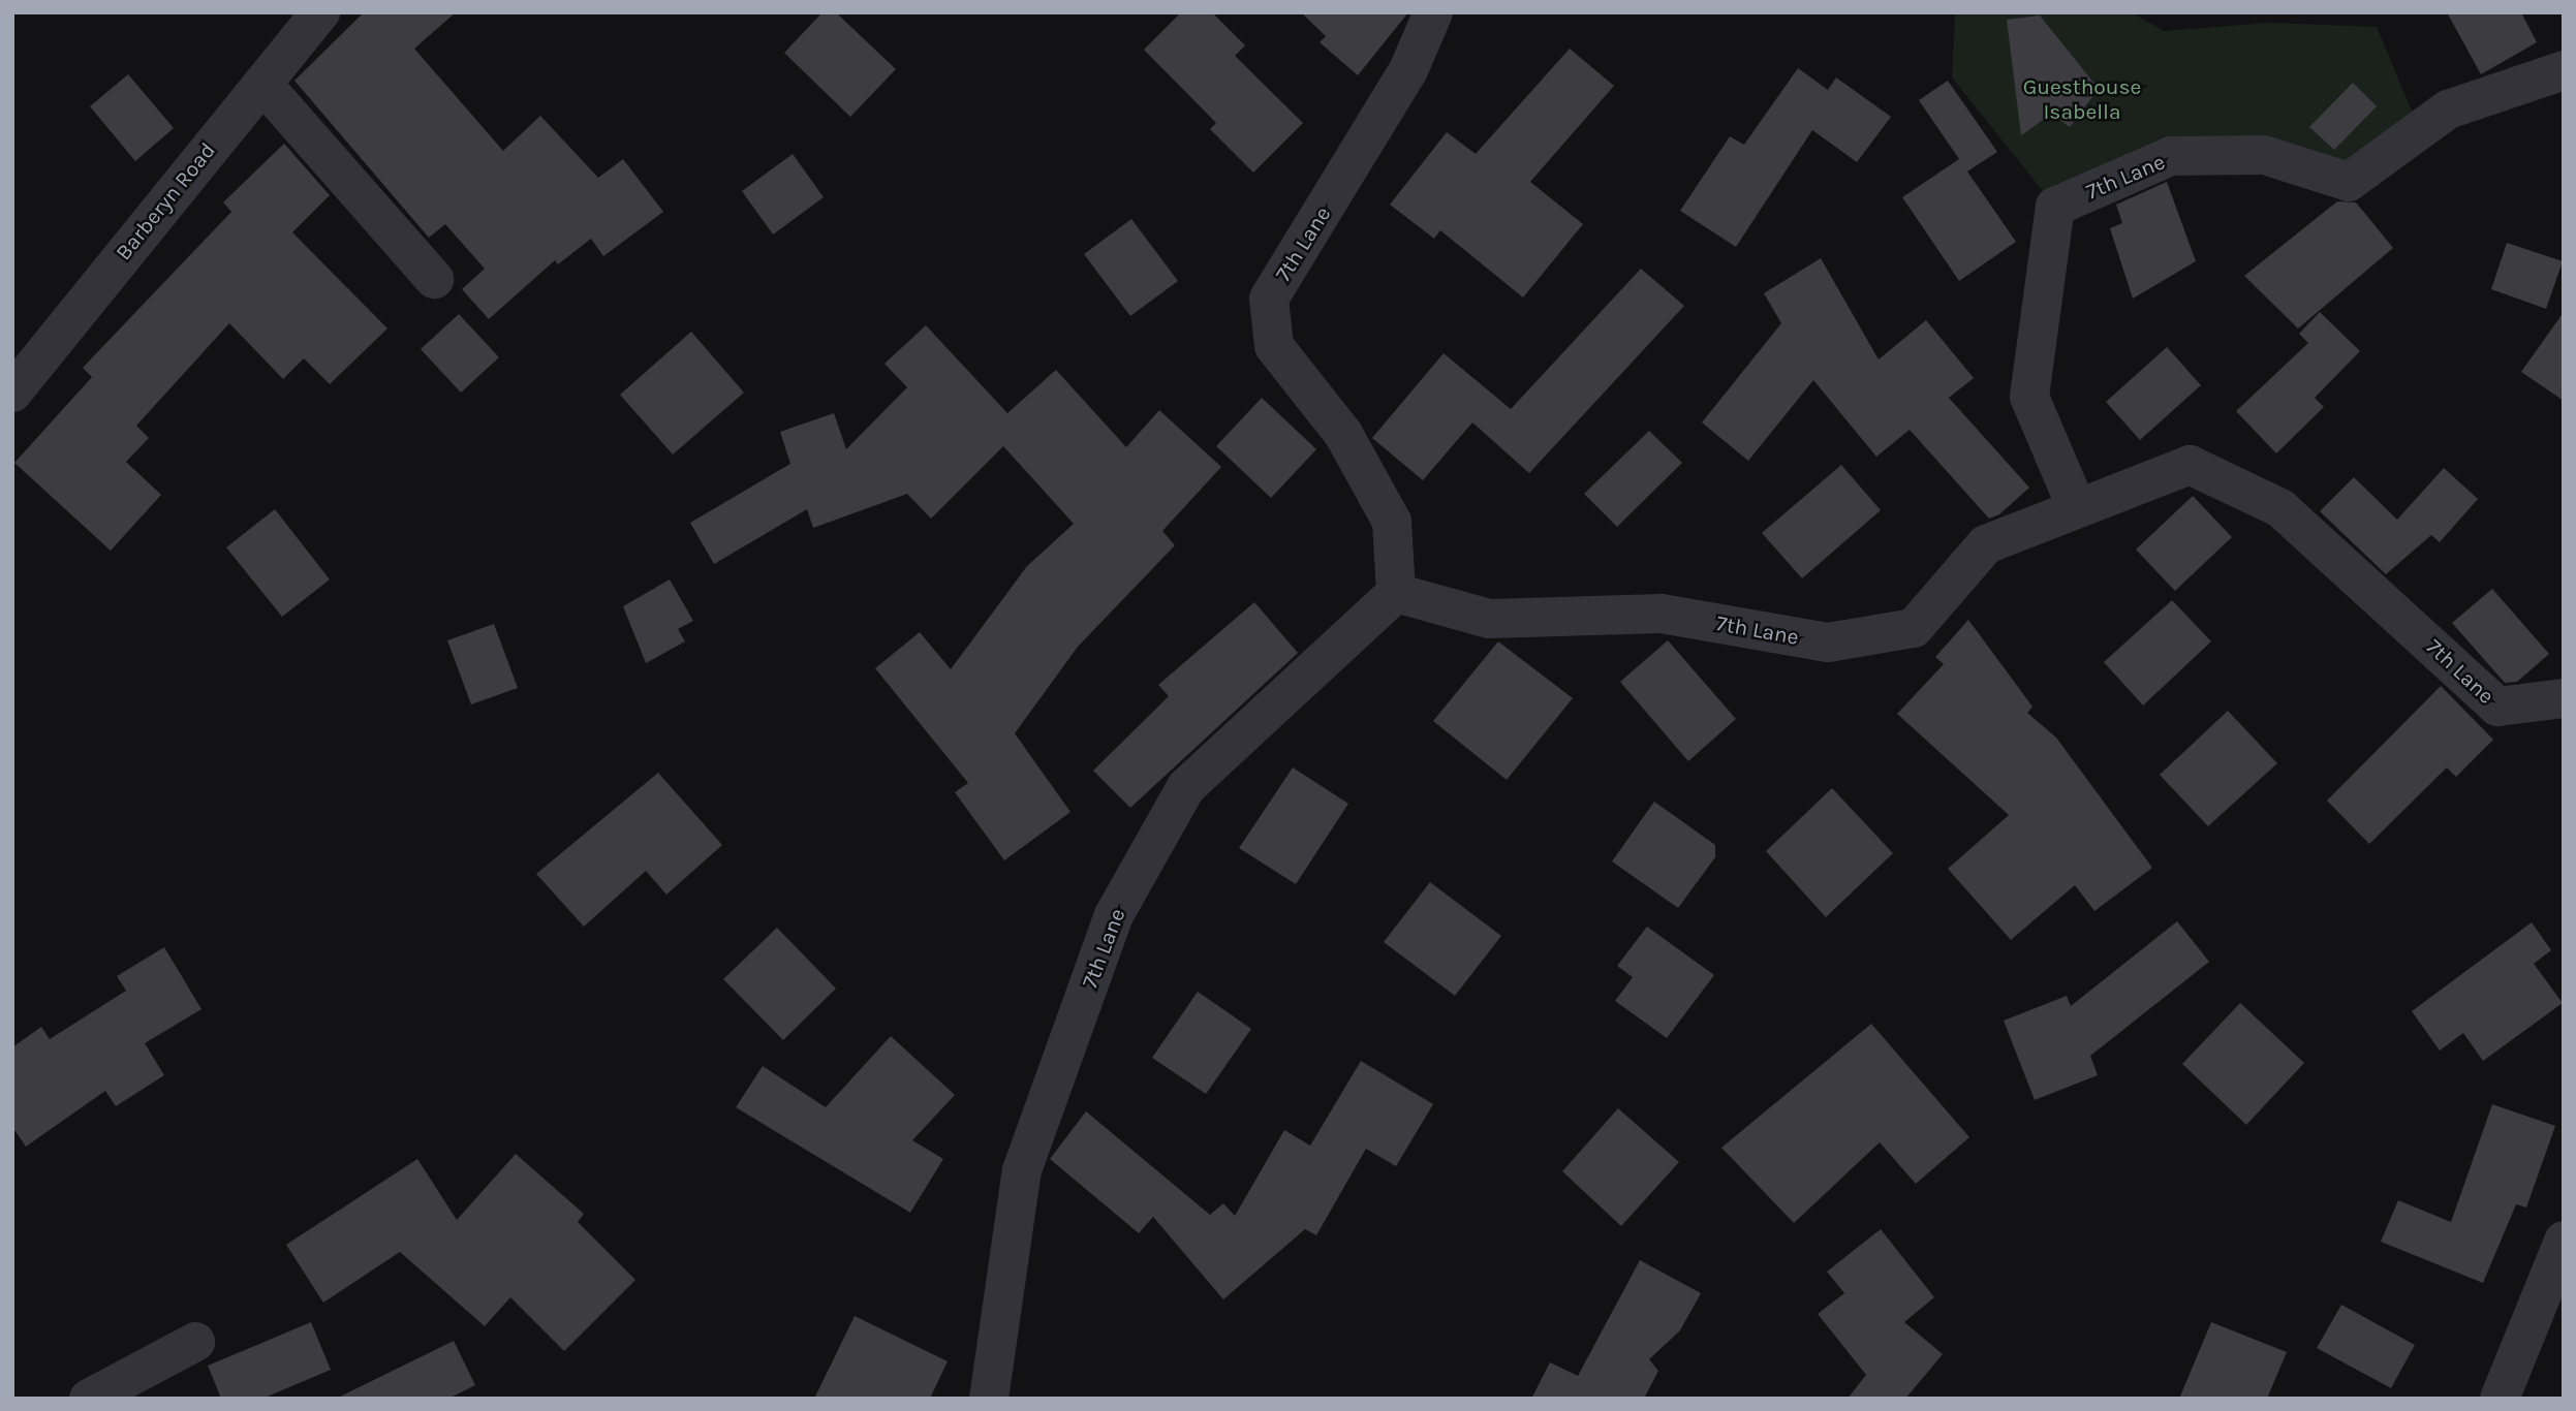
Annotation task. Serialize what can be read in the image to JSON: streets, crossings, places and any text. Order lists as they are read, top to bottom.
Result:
{
  "streets": {
    "street": ["7th Lane", "Barberyn Road"]
  },
  "parks": ["Guesthouse Isabella"]
}
